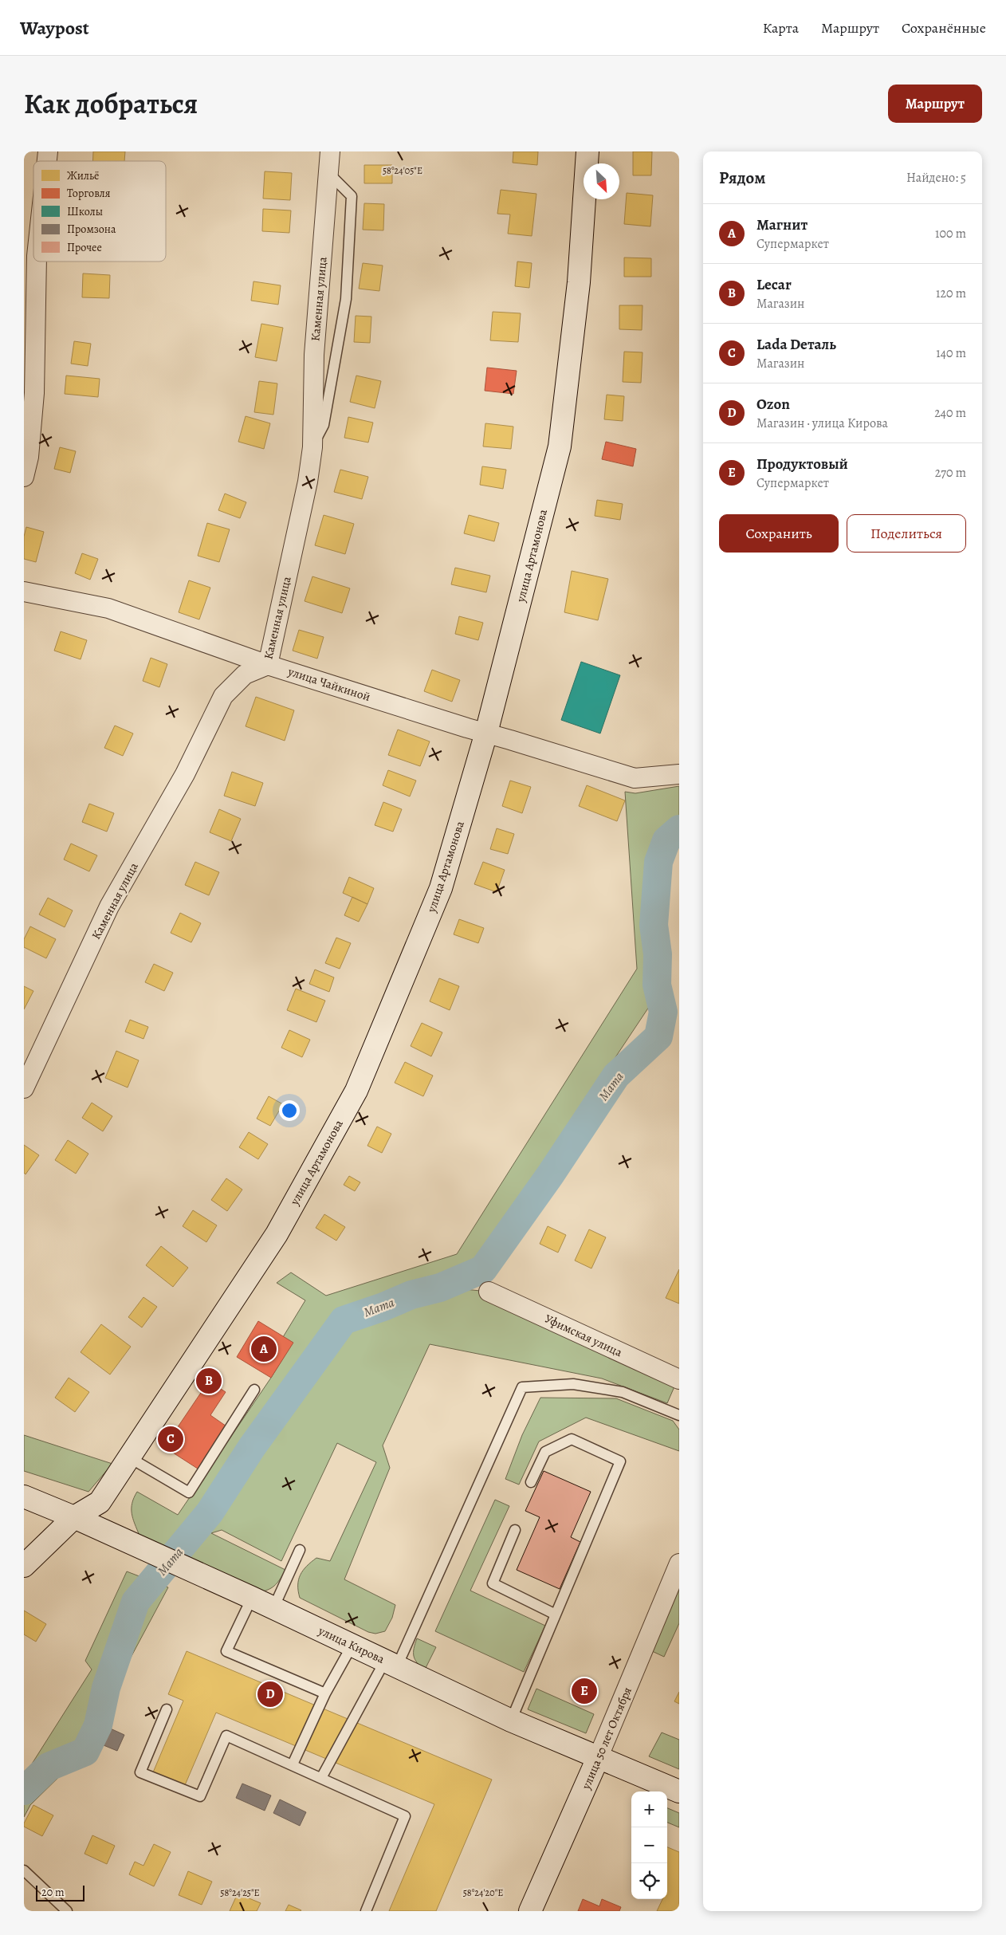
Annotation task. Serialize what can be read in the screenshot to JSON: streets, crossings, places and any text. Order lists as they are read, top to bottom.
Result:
{
  "streets": {
    "street": [
      "Каменная улица",
      "улица Артамонова",
      "улица Чайкиной",
      "Уфимская улица",
      "улица Кирова",
      "улица 50 лет Октября"
    ]
  },
  "crossings": [
    ["Каменная улица", "улица Чайкиной"],
    ["улица Артамонова", "улица Чайкиной"],
    ["улица Артамонова", "улица Кирова"],
    ["улица Кирова", "улица 50 лет Октября"]
  ],
  "water": ["Мата"],
  "legend": [
    "Жильё",
    "Торговля",
    "Школы",
    "Промзона",
    "Прочее"
  ],
  "scale_bar": "20 m",
  "north": "bottom right",
  "page": {
    "header": "Waypost",
    "nav": ["Карта", "Маршрут", "Сохранённые"],
    "title": "Как добраться",
    "buttons": [
      "Маршрут",
      ["Сохранить", "Поделиться"]
    ],
    "heading": ["Рядом", "Найдено: 5"],
    "list": [
      {
        "mark": "A",
        "name": "Магнит",
        "note": "Супермаркет",
        "value": "100 m"
      },
      {
        "mark": "B",
        "name": "Lecar",
        "note": "Магазин",
        "value": "120 m"
      },
      {
        "mark": "C",
        "name": "Lada Dеталь",
        "note": "Магазин",
        "value": "140 m"
      },
      {
        "mark": "D",
        "name": "Ozon",
        "note": "Магазин · улица Кирова",
        "value": "240 m"
      },
      {
        "mark": "E",
        "name": "Продуктовый",
        "note": "Супермаркет",
        "value": "270 m"
      }
    ],
    "pins": [
      "A",
      "B",
      "C",
      "E",
      "D"
    ],
    "map_buttons": ["+", "−"],
    "scale": "20 m"
  },
  "coordinates": ["58°24'05\"E", "58°24'25\"E", "58°24'20\"E"]
}
